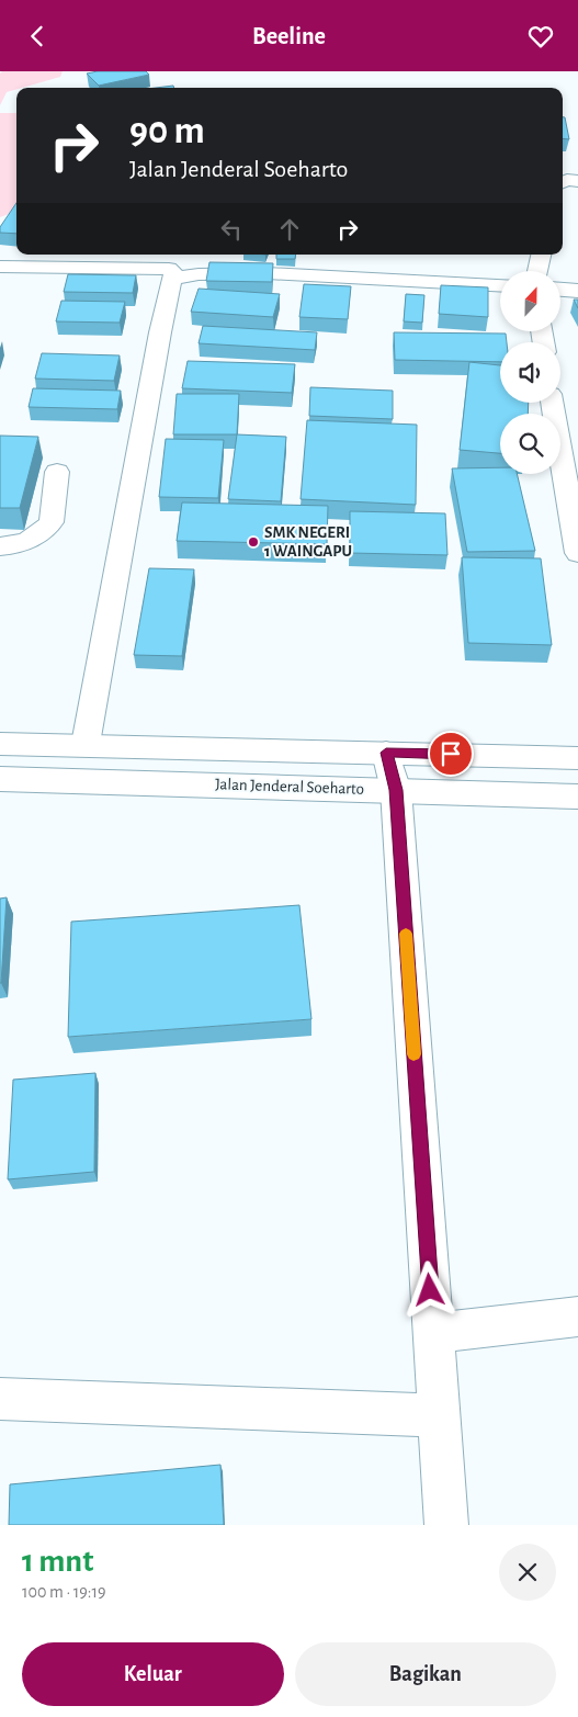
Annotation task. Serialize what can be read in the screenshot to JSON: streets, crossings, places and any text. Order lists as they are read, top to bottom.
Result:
{
  "streets": {
    "street": ["Jalan Jenderal Soeharto"]
  },
  "places": ["SMK NEGERI 1 WAINGAPU"],
  "north": "top",
  "page": {
    "header": "Beeline",
    "turn": ["90 m", "Jalan Jenderal Soeharto"],
    "heading": ["1 mnt", "100 m · 19:19"],
    "buttons": ["Keluar", "Bagikan"]
  }
}
